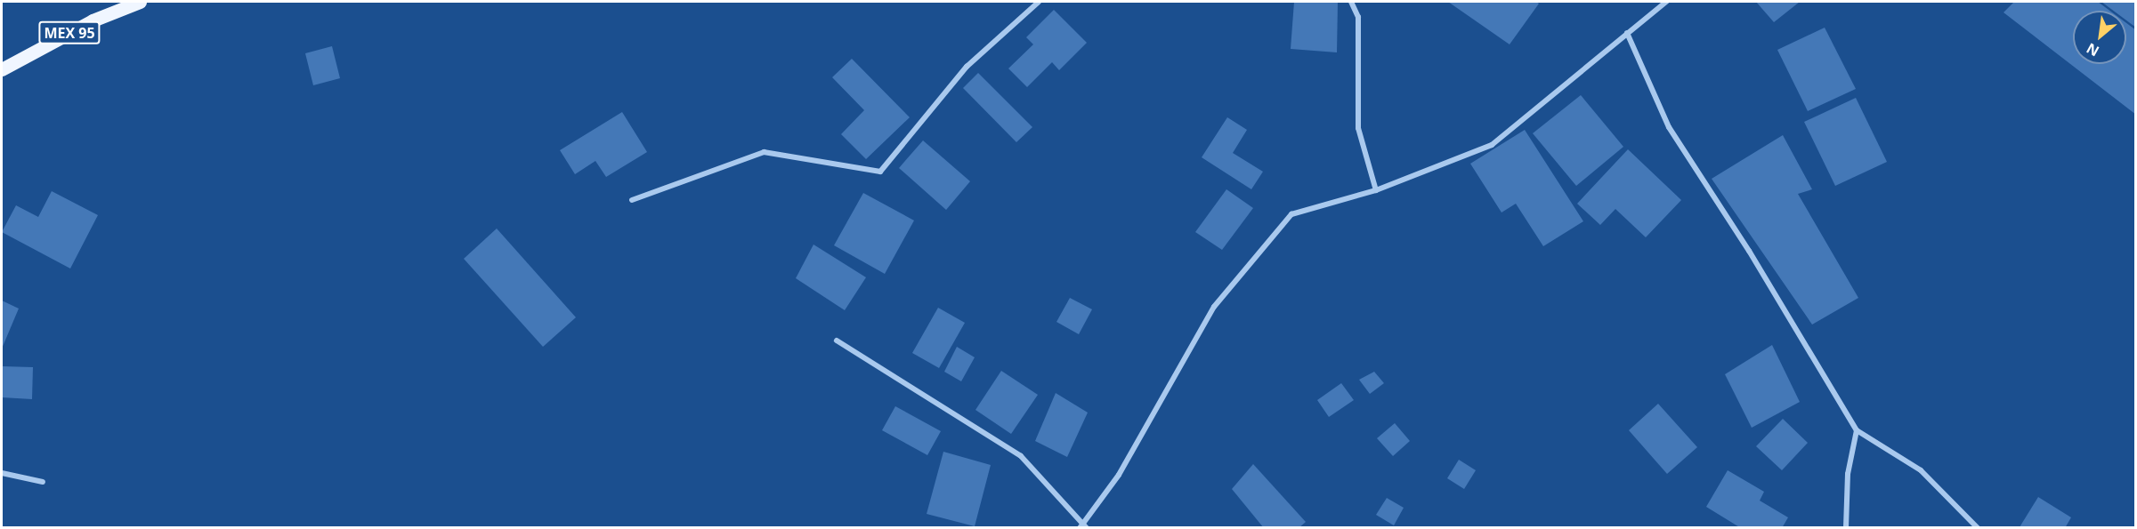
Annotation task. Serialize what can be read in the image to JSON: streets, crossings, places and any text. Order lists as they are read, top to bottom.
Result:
{
  "streets": {
    "main road": ["MEX 95"]
  },
  "north": "bottom left"
}
